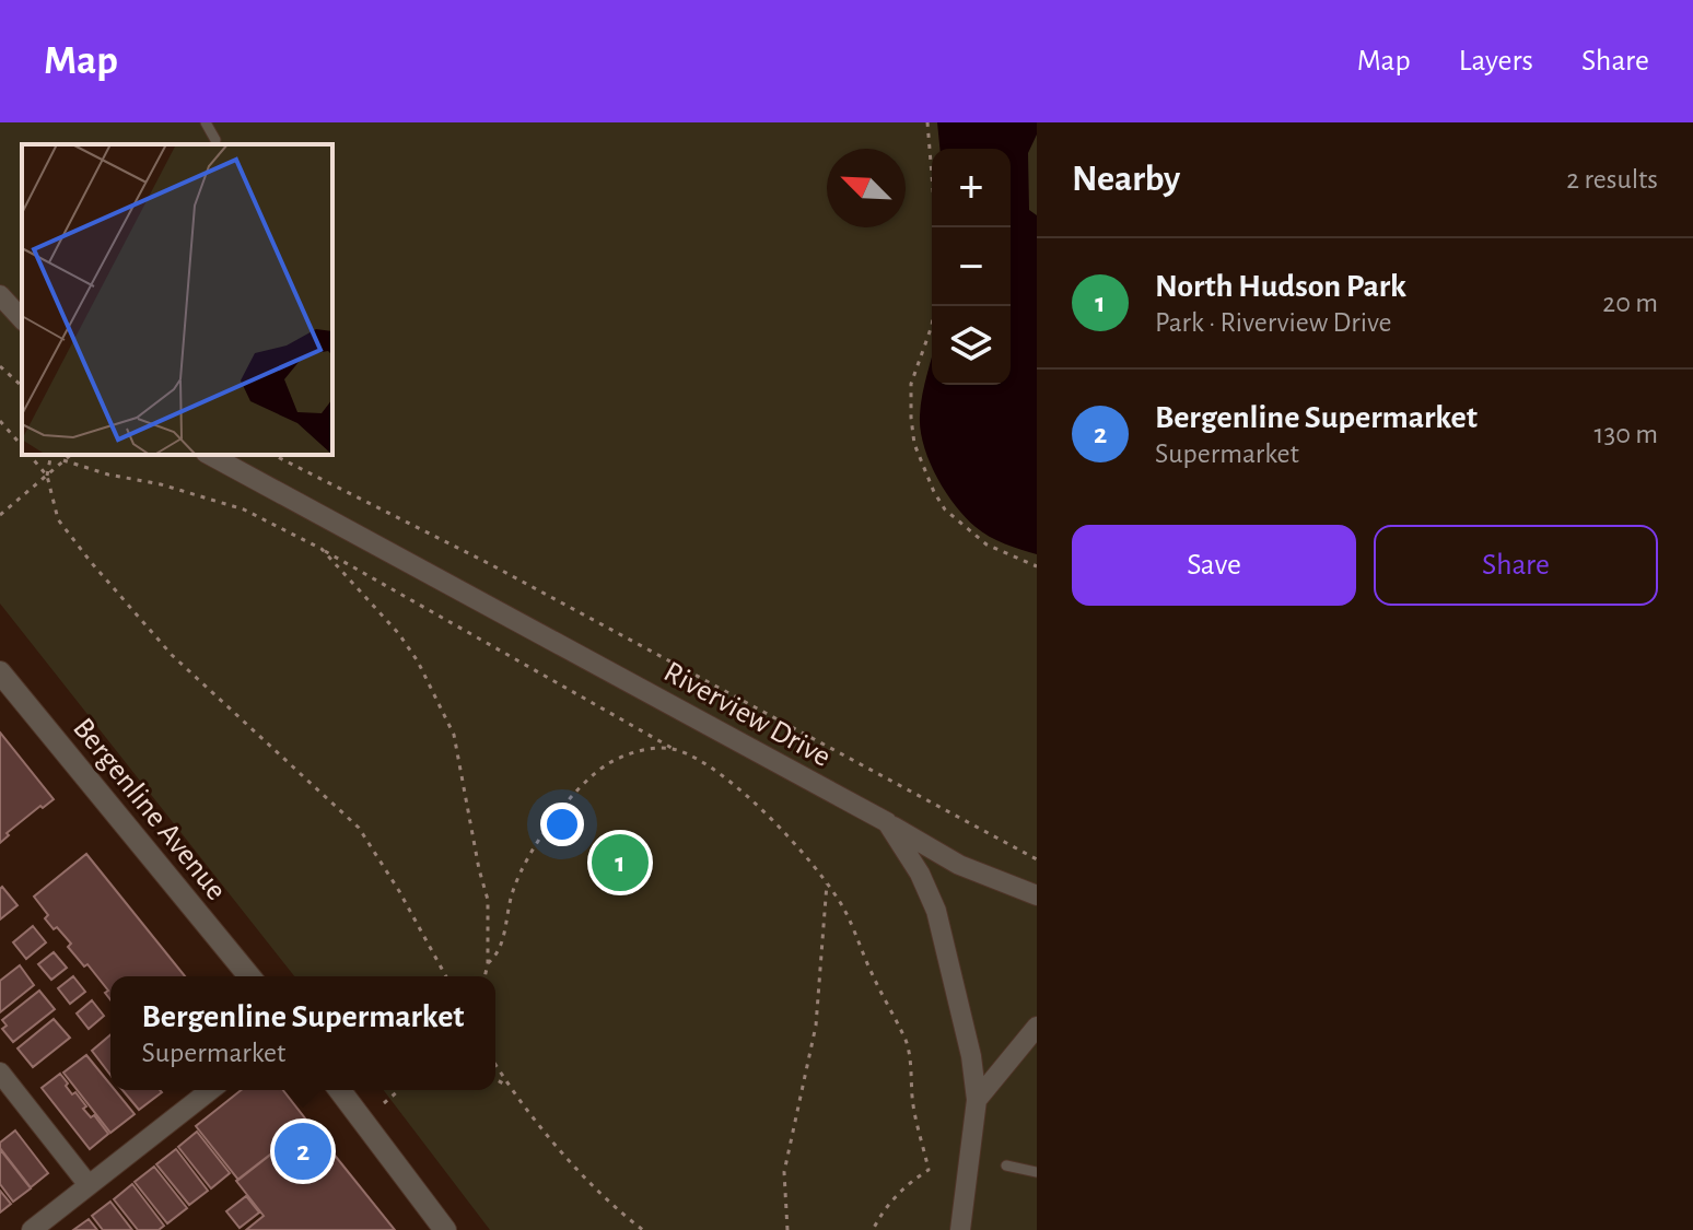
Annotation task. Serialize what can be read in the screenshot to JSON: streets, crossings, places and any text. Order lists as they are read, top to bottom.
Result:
{
  "streets": {
    "street": ["Riverview Drive", "Bergenline Avenue"]
  },
  "north": "top left",
  "page": {
    "header": "Map",
    "nav": ["Map", "Layers", "Share"],
    "heading": ["Nearby", "2 results"],
    "map_buttons": ["+", "−"],
    "list": [
      {
        "mark": "1",
        "name": "North Hudson Park",
        "note": "Park · Riverview Drive",
        "value": "20 m"
      },
      {
        "mark": "2",
        "name": "Bergenline Supermarket",
        "note": "Supermarket",
        "value": "130 m"
      }
    ],
    "buttons": ["Save", "Share"],
    "pins": ["1", "2"],
    "popup": ["Bergenline Supermarket", "Supermarket"]
  }
}
